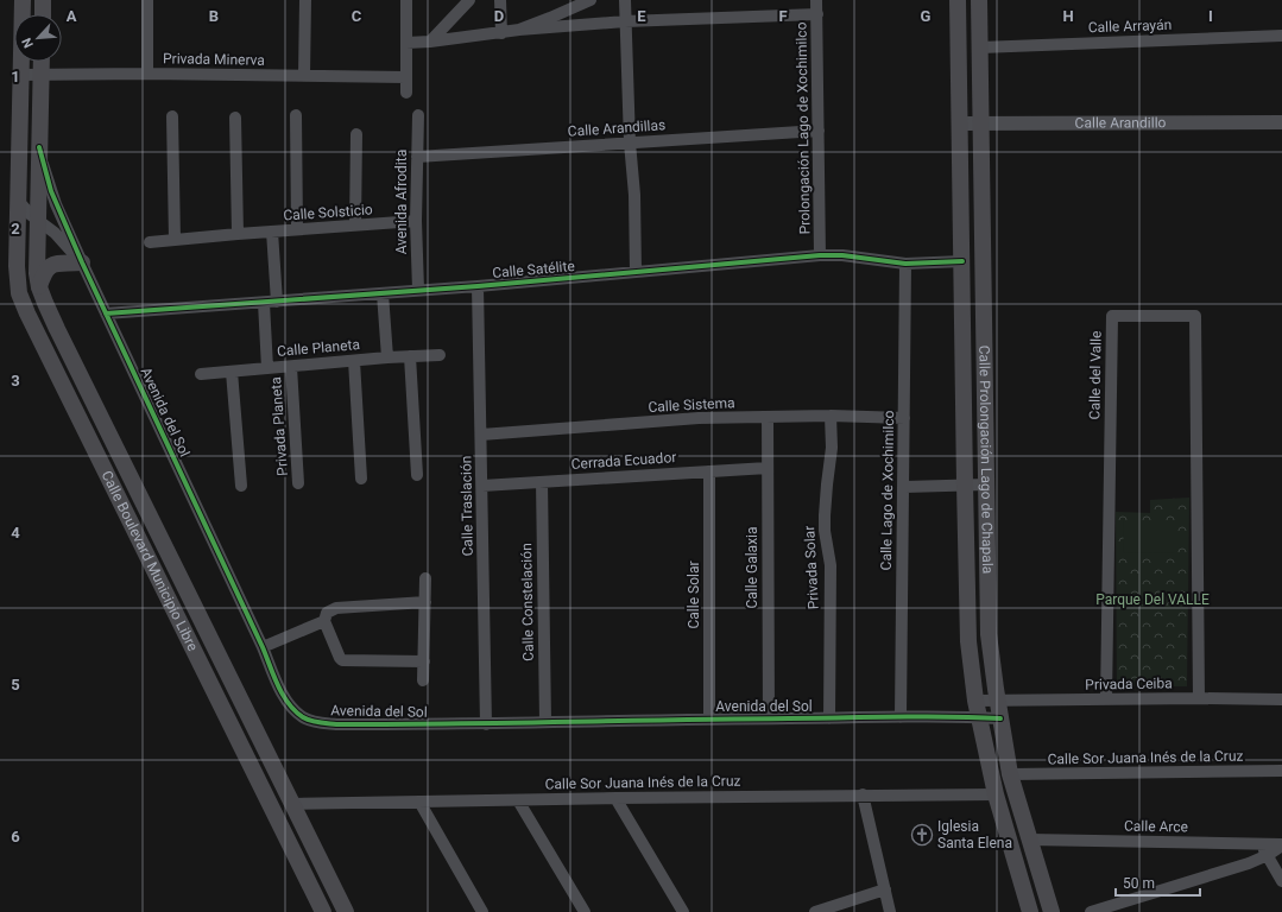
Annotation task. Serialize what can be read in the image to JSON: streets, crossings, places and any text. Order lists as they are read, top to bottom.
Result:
{
  "streets": {
    "main road": ["Calle Prolongación Lago de Chapala", "Calle Boulevard Municipio Libre"],
    "street": [
      "Calle Arrayán",
      "Privada Minerva",
      "Calle Arandillo",
      "Calle Arandillas",
      "Prolongación Lago de Xochimilco",
      "Avenida Afrodita",
      "Calle Solsticio",
      "Calle Satélite",
      "Calle Planeta",
      "Calle del Valle",
      "Calle Sistema",
      "Avenida del Sol",
      "Privada Planeta",
      "Cerrada Ecuador",
      "Calle Lago de Xochimilco",
      "Calle Traslación",
      "Calle Galaxia",
      "Privada Solar",
      "Calle Solar",
      "Calle Constelación",
      "Privada Ceiba",
      "Calle Sor Juana Inés de la Cruz",
      "Calle Arce"
    ]
  },
  "crossings": [
    ["Calle Arrayán", "Calle Prolongación Lago de Chapala"],
    ["Privada Minerva", "Calle Boulevard Municipio Libre"],
    ["Calle Arandillo", "Calle Prolongación Lago de Chapala"],
    ["Calle Arandillas", "Prolongación Lago de Xochimilco"],
    ["Calle Arandillas", "Avenida Afrodita"],
    ["Prolongación Lago de Xochimilco", "Calle Satélite"],
    ["Avenida Afrodita", "Calle Solsticio"],
    ["Avenida Afrodita", "Calle Satélite"],
    ["Calle Solsticio", "Calle Satélite"],
    ["Calle Satélite", "Avenida del Sol"],
    ["Calle Satélite", "Calle Prolongación Lago de Chapala"],
    ["Calle Satélite", "Calle Lago de Xochimilco"],
    ["Calle Satélite", "Calle Traslación"],
    ["Calle Planeta", "Privada Planeta"],
    ["Calle del Valle", "Privada Ceiba"],
    ["Calle Sistema", "Calle Lago de Xochimilco"],
    ["Calle Sistema", "Calle Traslación"],
    ["Calle Sistema", "Calle Galaxia"],
    ["Calle Sistema", "Privada Solar"],
    ["Avenida del Sol", "Calle Prolongación Lago de Chapala"],
    ["Avenida del Sol", "Calle Lago de Xochimilco"],
    ["Avenida del Sol", "Calle Traslación"],
    ["Avenida del Sol", "Calle Boulevard Municipio Libre"],
    ["Avenida del Sol", "Calle Galaxia"],
    ["Avenida del Sol", "Privada Solar"],
    ["Avenida del Sol", "Calle Solar"],
    ["Avenida del Sol", "Calle Constelación"],
    ["Avenida del Sol", "Privada Ceiba"],
    ["Calle Prolongación Lago de Chapala", "Privada Ceiba"],
    ["Calle Prolongación Lago de Chapala", "Calle Sor Juana Inés de la Cruz"],
    ["Calle Prolongación Lago de Chapala", "Calle Arce"],
    ["Cerrada Ecuador", "Calle Traslación"],
    ["Cerrada Ecuador", "Calle Galaxia"],
    ["Cerrada Ecuador", "Calle Solar"],
    ["Cerrada Ecuador", "Calle Constelación"],
    ["Calle Boulevard Municipio Libre", "Calle Sor Juana Inés de la Cruz"]
  ],
  "parks": ["Parque Del VALLE"],
  "places": {
    "church": ["Iglesia Santa Elena"]
  },
  "scale_bar": "50 m",
  "north": "bottom left",
  "grid": {
    "columns": [
      "A",
      "B",
      "C",
      "D",
      "E",
      "F",
      "G",
      "H",
      "I"
    ],
    "rows": [
      "1",
      "2",
      "3",
      "4",
      "5",
      "6"
    ]
  }
}
